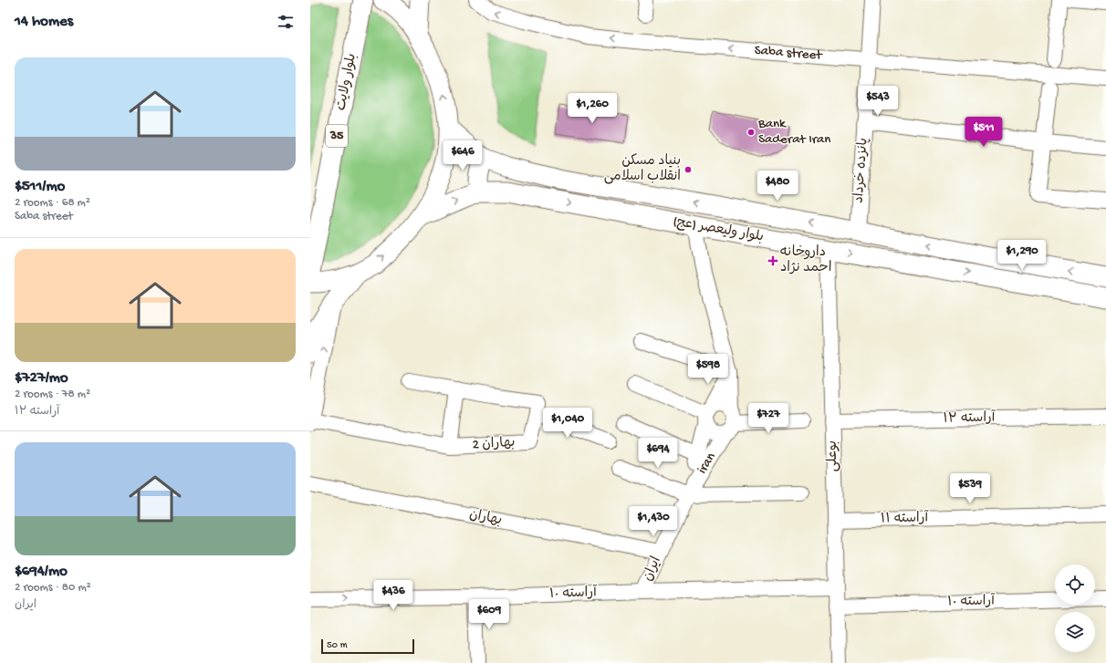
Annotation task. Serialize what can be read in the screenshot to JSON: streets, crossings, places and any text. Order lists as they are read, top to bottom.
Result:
{
  "streets": {
    "main road": ["بلوار ولایت", "35", "بلوار ولیعصر (عج)"],
    "street": [
      "Saba street",
      "پانزده خرداد",
      "۱۲ آراسته",
      "بهاران 2",
      "بوعلی",
      "iran",
      "بهاران",
      "آراسته ۱۱",
      "ایران",
      "آراسته ۱۰"
    ]
  },
  "crossings": [
    ["Saba street", "پانزده خرداد"],
    ["پانزده خرداد", "بلوار ولیعصر (عج)"],
    ["بلوار ولیعصر (عج)", "بوعلی"],
    ["۱۲ آراسته", "بوعلی"],
    ["بوعلی", "آراسته ۱۱"],
    ["بوعلی", "آراسته ۱۰"],
    ["iran", "ایران"],
    ["بهاران", "ایران"],
    ["ایران", "آراسته ۱۰"]
  ],
  "one_way": ["Saba street"],
  "places": {
    "other": ["Bank Saderat Iran", "بنیاد مسکن انقلاب اسلامی"],
    "health": ["داروخانه احمد نژاد"]
  },
  "scale_bar": "50 m",
  "page": {
    "heading": "14 homes",
    "list": [
      {
        "name": "$511/mo",
        "note": "2 rooms · 68 m² · Saba street"
      },
      {
        "name": "$727/mo",
        "note": "2 rooms · 78 m² · ۱۲ آراسته"
      },
      {
        "name": "$694/mo",
        "note": "2 rooms · 80 m² · ایران"
      }
    ],
    "price": [
      "$543",
      "$1,260",
      "$511",
      "$646",
      "$480",
      "$1,290",
      "$598",
      "$727",
      "$1,040",
      "$694",
      "$539",
      "$1,430",
      "$436",
      "$609"
    ],
    "scale": "50 m"
  }
}
